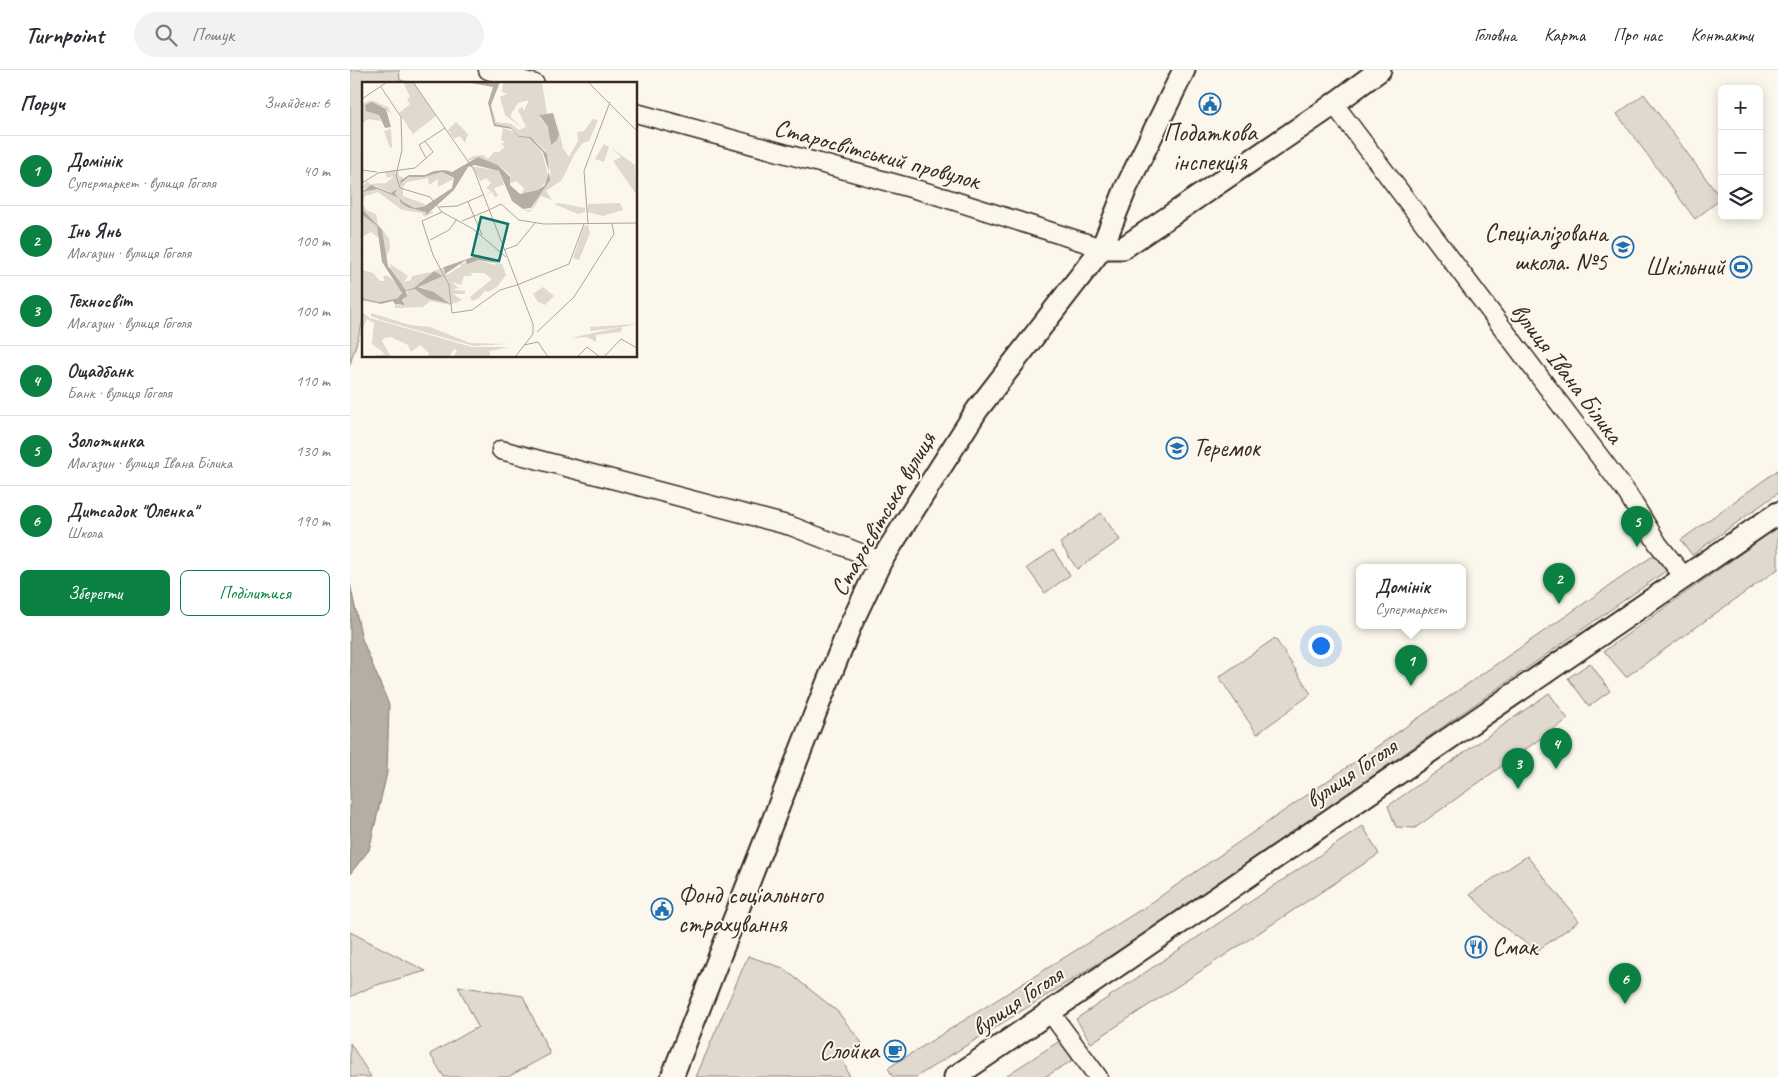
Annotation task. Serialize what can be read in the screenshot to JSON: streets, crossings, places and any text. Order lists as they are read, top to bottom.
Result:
{
  "streets": {
    "street": [
      "Старосвітський провулок",
      "вулиця Івана Білика",
      "Старосвітська вулиця",
      "вулиця Гоголя"
    ]
  },
  "crossings": [
    ["Старосвітський провулок", "Старосвітська вулиця"],
    ["вулиця Івана Білика", "вулиця Гоголя"]
  ],
  "places": {
    "public building": ["Податкова інспекція", "Фонд соціального страхування"],
    "school or university": ["Спеціалізована школа. №5", "Теремок"],
    "sports": ["Шкільний"],
    "restaurant": ["Смак"],
    "cafe": ["Слойка"]
  },
  "page": {
    "header": "Turnpoint",
    "search": "Пошук",
    "nav": [
      "Головна",
      "Карта",
      "Про нас",
      "Контакти"
    ],
    "heading": ["Поруч", "Знайдено: 6"],
    "map_buttons": ["+", "−"],
    "list": [
      {
        "mark": "1",
        "name": "Домінік",
        "note": "Супермаркет · вулиця Гоголя",
        "value": "40 m"
      },
      {
        "mark": "2",
        "name": "Інь Янь",
        "note": "Магазин · вулиця Гоголя",
        "value": "100 m"
      },
      {
        "mark": "3",
        "name": "Техносвіт",
        "note": "Магазин · вулиця Гоголя",
        "value": "100 m"
      },
      {
        "mark": "4",
        "name": "Ощадбанк",
        "note": "Банк · вулиця Гоголя",
        "value": "110 m"
      },
      {
        "mark": "5",
        "name": "Золотинка",
        "note": "Магазин · вулиця Івана Білика",
        "value": "130 m"
      },
      {
        "mark": "6",
        "name": "Дитсадок \"Оленка\"",
        "note": "Школа",
        "value": "190 m"
      }
    ],
    "pins": [
      "5",
      "2",
      "1",
      "4",
      "3",
      "6"
    ],
    "buttons": ["Зберегти", "Поділитися"],
    "popup": ["Домінік", "Супермаркет"]
  }
}
